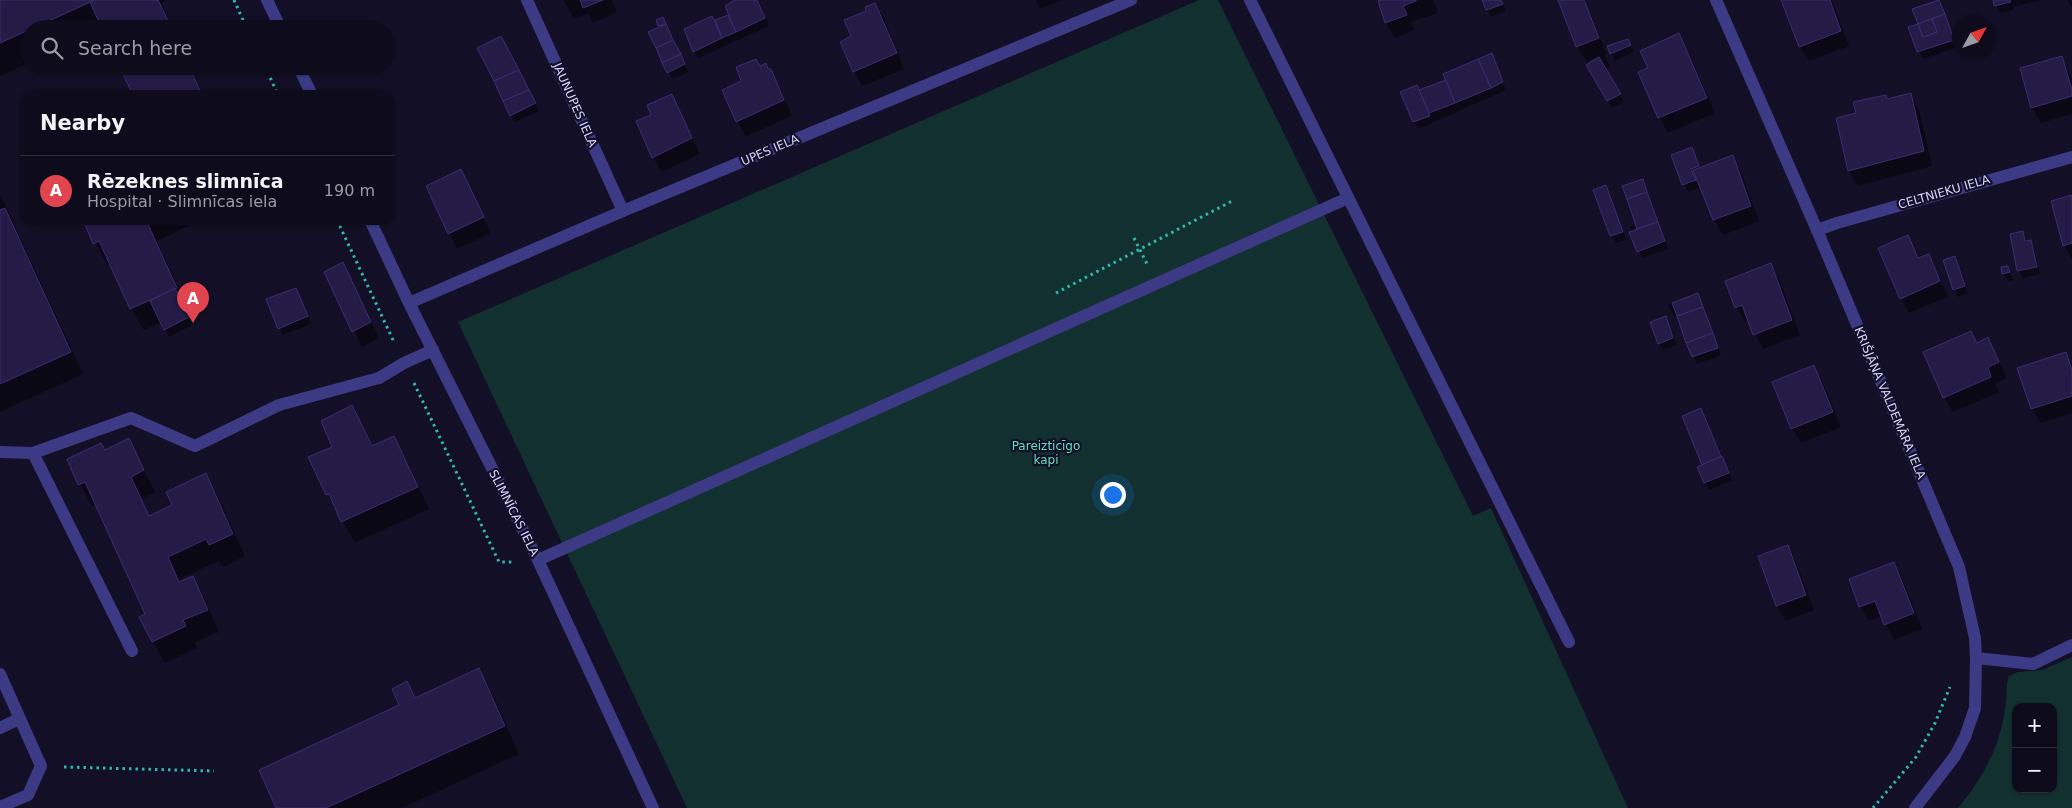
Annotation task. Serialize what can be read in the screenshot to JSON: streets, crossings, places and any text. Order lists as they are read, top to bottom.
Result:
{
  "streets": {
    "street": [
      "JAUNUPES IELA",
      "UPES IELA",
      "CELTNIEKU IELA",
      "KRIŠJĀŅA VALDEMĀRA IELA",
      "SLIMNĪCAS IELA"
    ]
  },
  "crossings": [
    ["JAUNUPES IELA", "UPES IELA"],
    ["UPES IELA", "SLIMNĪCAS IELA"],
    ["CELTNIEKU IELA", "KRIŠJĀŅA VALDEMĀRA IELA"]
  ],
  "parks": ["Pareizticīgo kapi"],
  "north": "top right",
  "page": {
    "search": "Search here",
    "heading": "Nearby",
    "list": [
      {
        "mark": "A",
        "name": "Rēzeknes slimnīca",
        "note": "Hospital · Slimnīcas iela",
        "value": "190 m"
      }
    ],
    "pins": "A",
    "map_buttons": ["+", "−"]
  }
}
